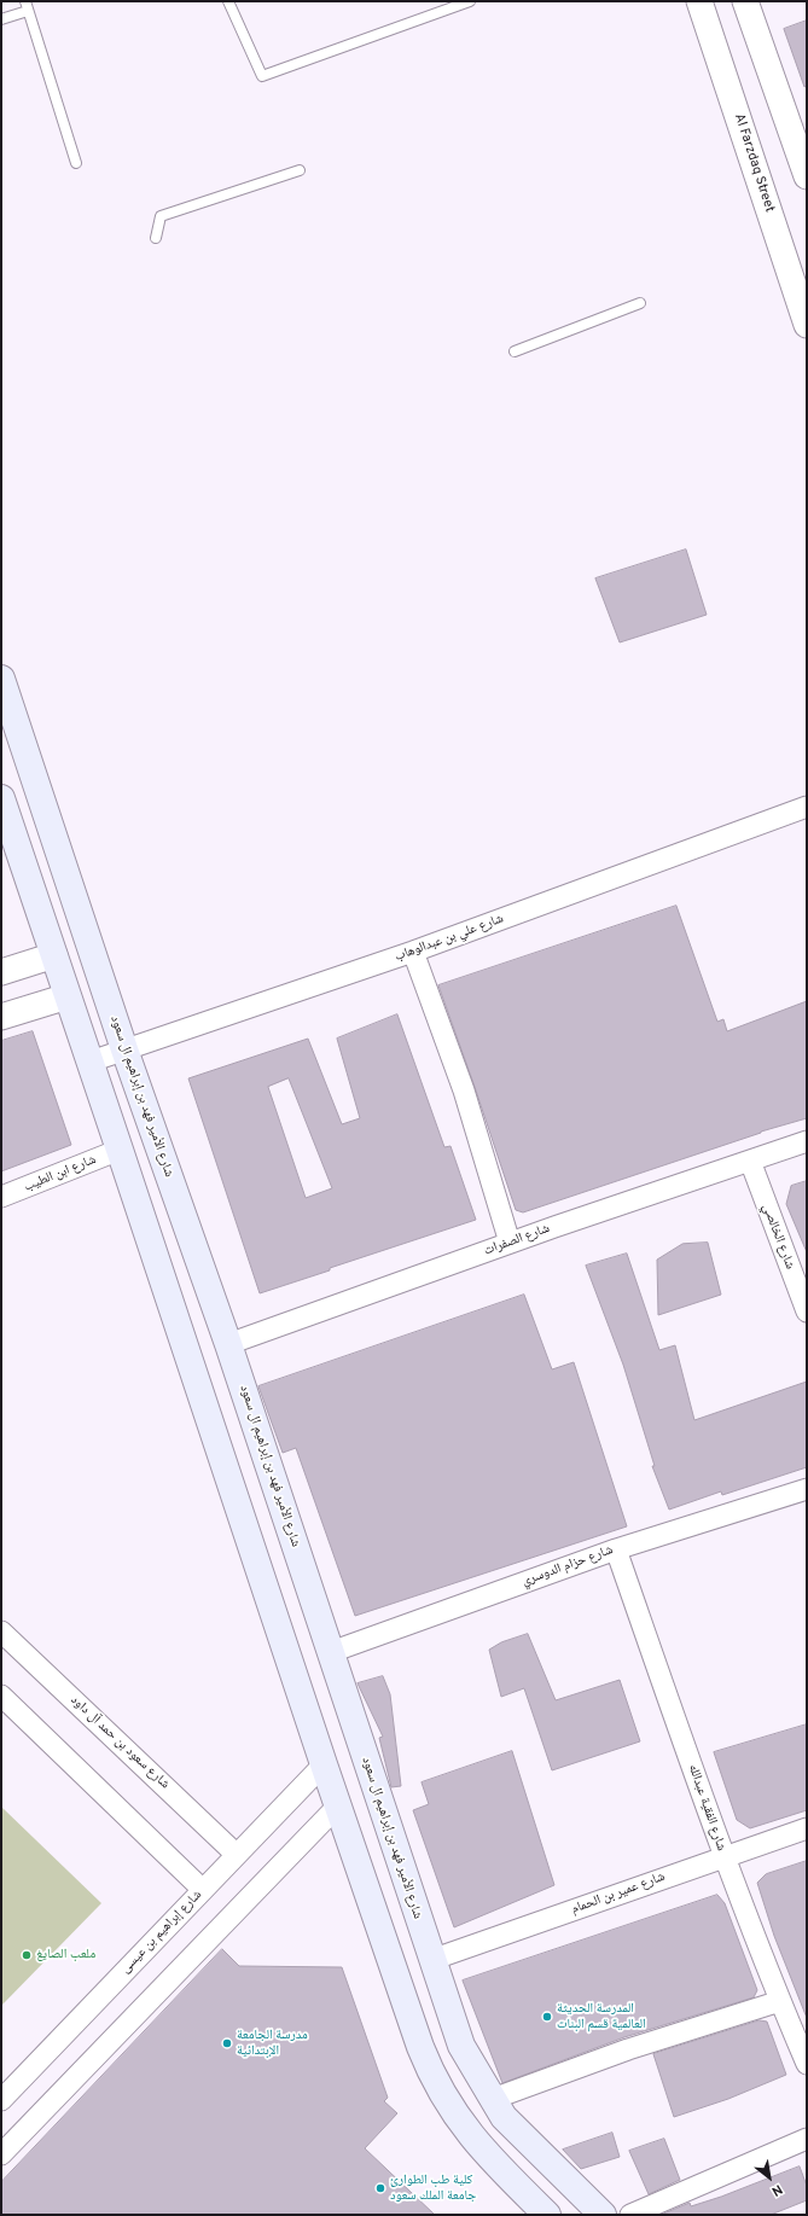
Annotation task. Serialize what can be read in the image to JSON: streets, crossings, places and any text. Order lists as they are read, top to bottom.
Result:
{
  "streets": {
    "main road": ["شارع الأمير فهد بن إبراهيم ال سعود"],
    "street": [
      "Al Farzdaq Street",
      "شارع علي بن عبدالوهاب",
      "شارع ابن الطيب",
      "شارع الخالصي",
      "شارع الصفرات",
      "شارع حزام الدوسري",
      "شارع سعود بن حمد آل داود",
      "شارع الفقية عبدالله",
      "شارع عمير بن الحمام",
      "شارع إبراهيم بن عيسى"
    ]
  },
  "crossings": [
    ["شارع علي بن عبدالوهاب", "شارع الأمير فهد بن إبراهيم ال سعود"],
    ["شارع الأمير فهد بن إبراهيم ال سعود", "شارع الصفرات"],
    ["شارع الأمير فهد بن إبراهيم ال سعود", "شارع حزام الدوسري"],
    ["شارع الأمير فهد بن إبراهيم ال سعود", "شارع عمير بن الحمام"],
    ["شارع الخالصي", "شارع الصفرات"],
    ["شارع حزام الدوسري", "شارع الفقية عبدالله"],
    ["شارع سعود بن حمد آل داود", "شارع إبراهيم بن عيسى"],
    ["شارع الفقية عبدالله", "شارع عمير بن الحمام"]
  ],
  "places": [
    "ملعب الصايغ",
    "المدرسة الحديثة العالمية قسم البنات",
    "مدرسة الجامعة الإبتدائية",
    "كلية طب الطوارئ جامعة الملك سعود"
  ],
  "north": "bottom right"
}
